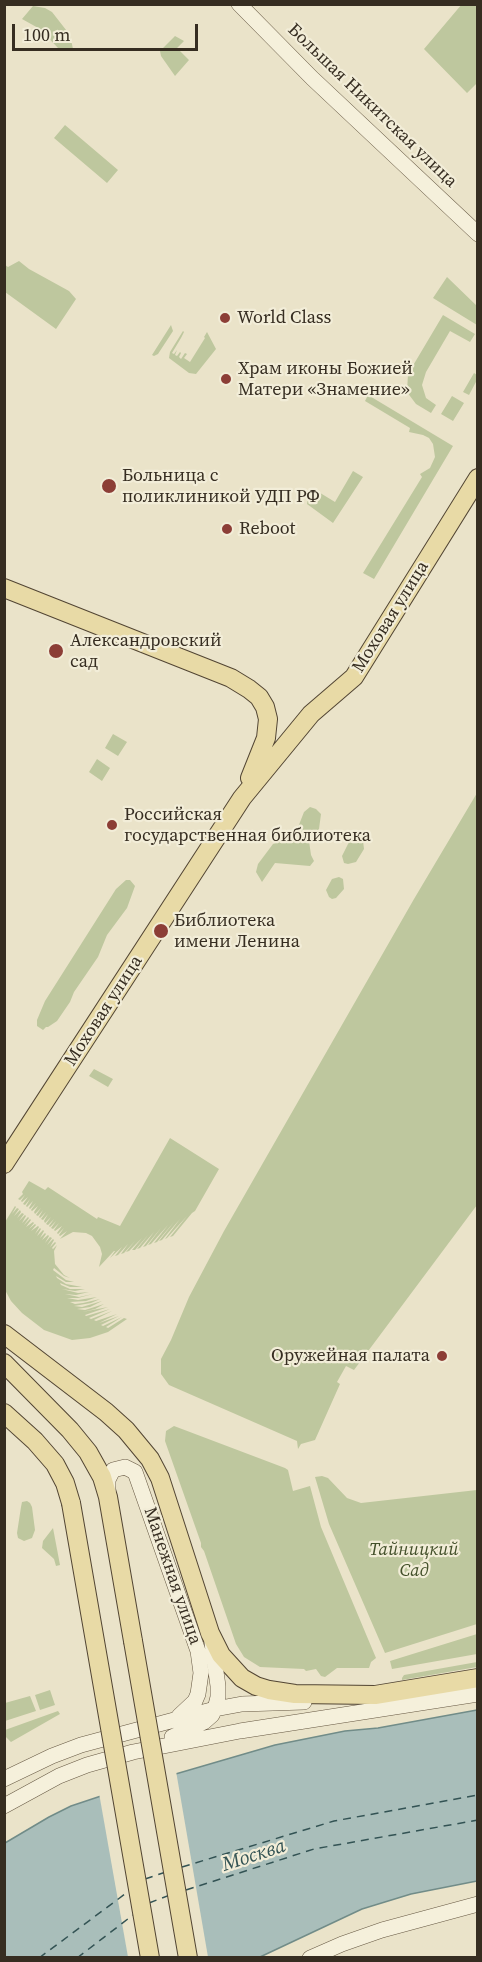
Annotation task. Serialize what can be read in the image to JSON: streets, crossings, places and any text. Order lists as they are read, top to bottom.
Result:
{
  "streets": {
    "main road": ["Большая Никитская улица", "Моховая улица", "Манежная улица"]
  },
  "water": ["Москва"],
  "parks": ["Тайницкий Сад"],
  "places": [
    "World Class",
    "Храм иконы Божией Матери «Знамение»",
    "Больница с поликлиникой УДП РФ",
    "Reboot",
    "Александровский сад",
    "Российская государственная библиотека",
    "Библиотека имени Ленина",
    "Оружейная палата"
  ],
  "scale_bar": "100 m"
}
